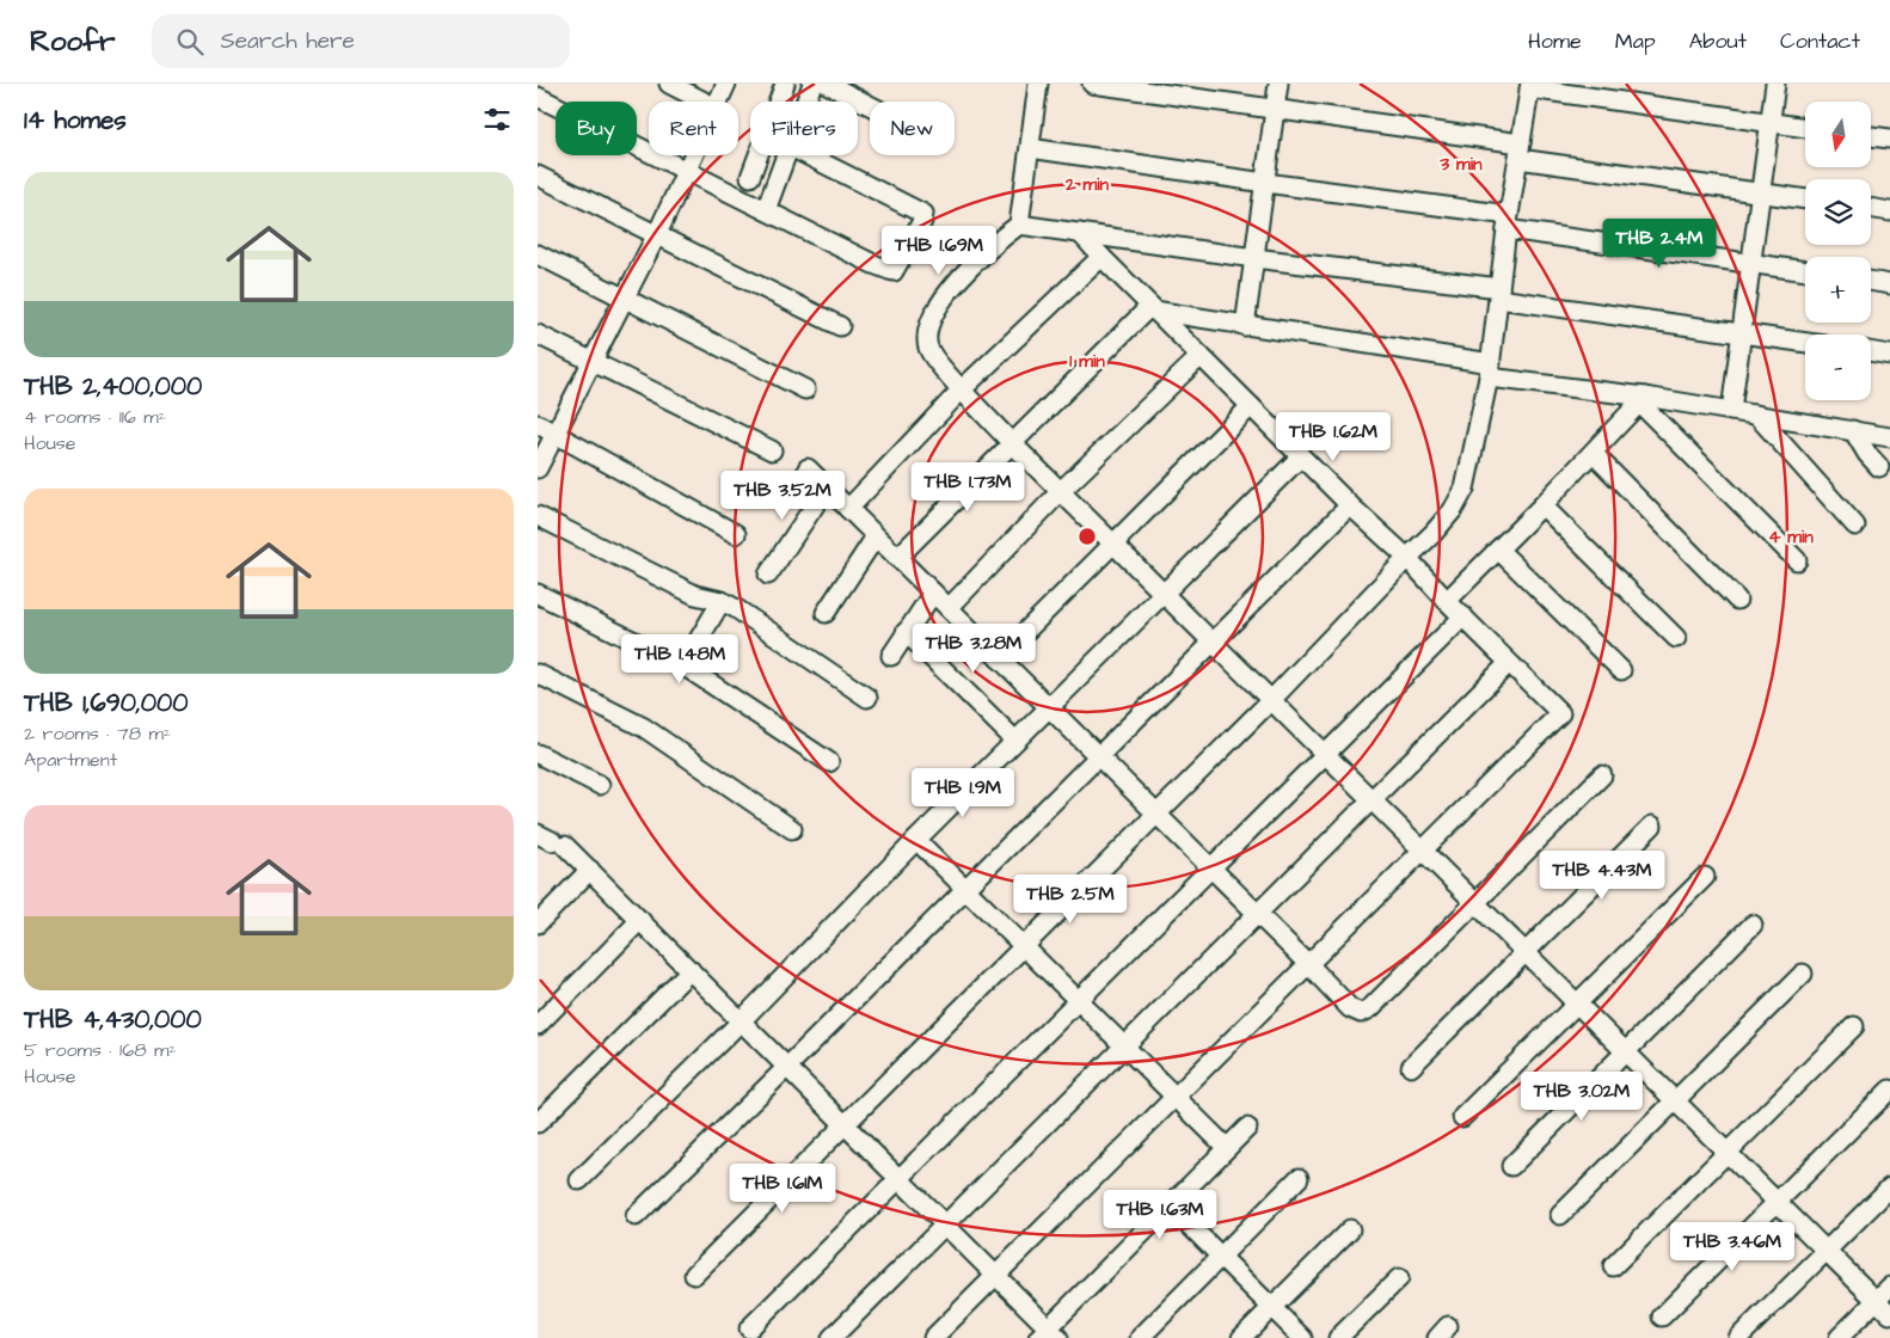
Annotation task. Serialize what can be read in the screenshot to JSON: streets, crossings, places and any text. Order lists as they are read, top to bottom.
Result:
{
  "north": "bottom",
  "page": {
    "header": "Roofr",
    "search": "Search here",
    "nav": [
      "Home",
      "Map",
      "About",
      "Contact"
    ],
    "heading": "14 homes",
    "map_buttons": ["+", "−"],
    "chip": [
      "Buy",
      "Rent",
      "Filters",
      "New"
    ],
    "list": [
      {
        "name": "THB 2,400,000",
        "note": "4 rooms · 116 m² · House"
      },
      {
        "name": "THB 1,690,000",
        "note": "2 rooms · 78 m² · Apartment"
      },
      {
        "name": "THB 4,430,000",
        "note": "5 rooms · 168 m² · House"
      }
    ],
    "price": [
      "THB 2.4M",
      "THB 1.69M",
      "THB 1.62M",
      "THB 1.73M",
      "THB 3.52M",
      "THB 3.28M",
      "THB 1.48M",
      "THB 1.9M",
      "THB 4.43M",
      "THB 2.5M",
      "THB 3.02M",
      "THB 1.61M",
      "THB 1.63M",
      "THB 3.46M"
    ]
  },
  "rings": [
    "3 min",
    "2 min",
    "1 min",
    "4 min"
  ]
}
